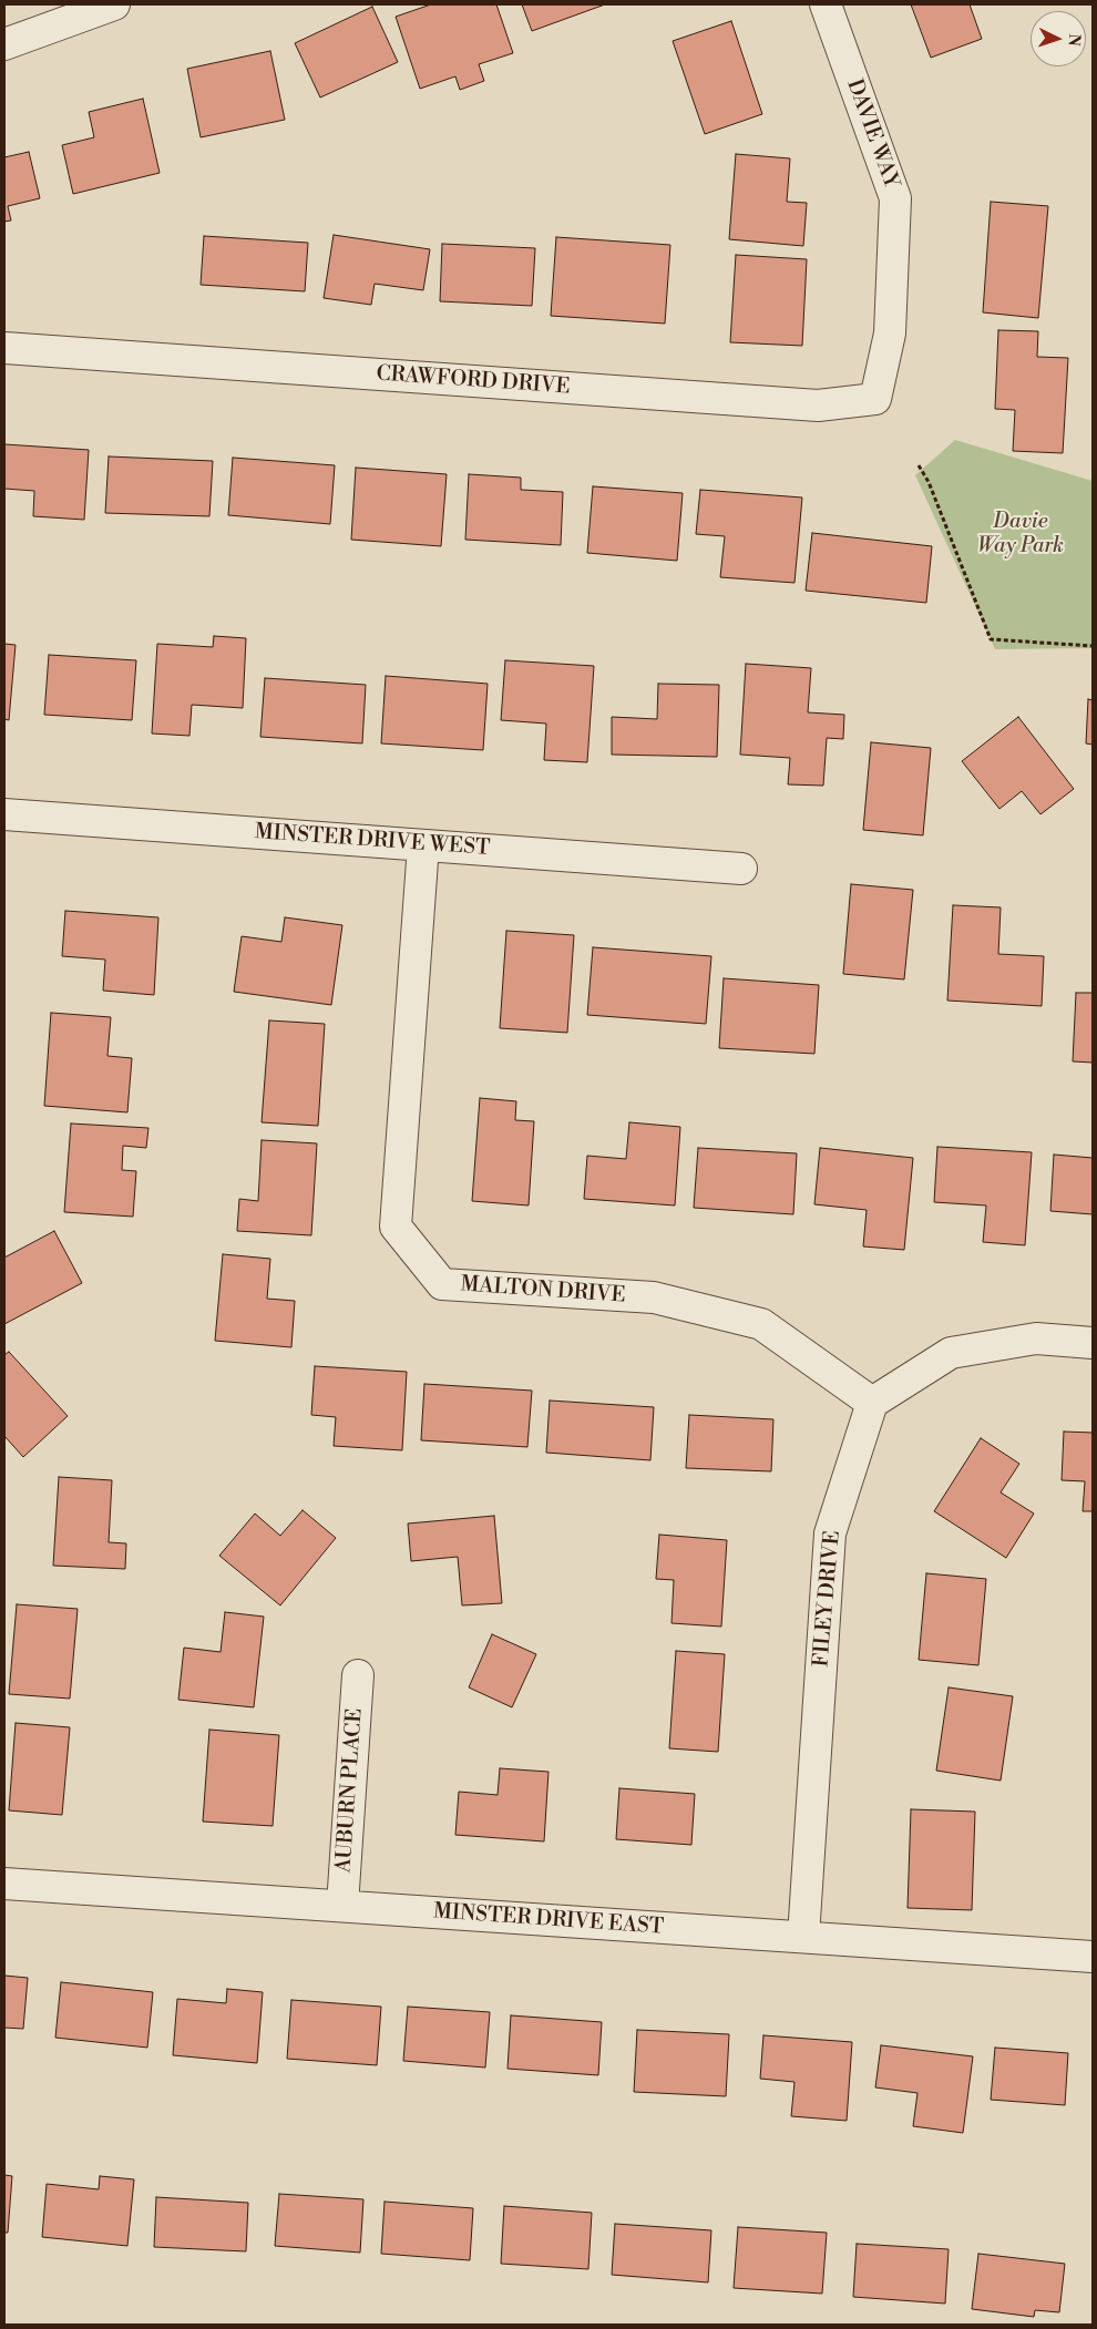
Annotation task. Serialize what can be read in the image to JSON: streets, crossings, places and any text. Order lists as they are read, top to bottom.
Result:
{
  "streets": {
    "street": [
      "DAVIE WAY",
      "CRAWFORD DRIVE",
      "MINSTER DRIVE WEST",
      "MALTON DRIVE",
      "FILEY DRIVE",
      "AUBURN PLACE",
      "MINSTER DRIVE EAST"
    ]
  },
  "crossings": [
    ["DAVIE WAY", "CRAWFORD DRIVE"],
    ["MINSTER DRIVE WEST", "MALTON DRIVE"],
    ["MALTON DRIVE", "FILEY DRIVE"],
    ["FILEY DRIVE", "MINSTER DRIVE EAST"],
    ["AUBURN PLACE", "MINSTER DRIVE EAST"]
  ],
  "parks": ["Davie Way Park"],
  "north": "right"
}
